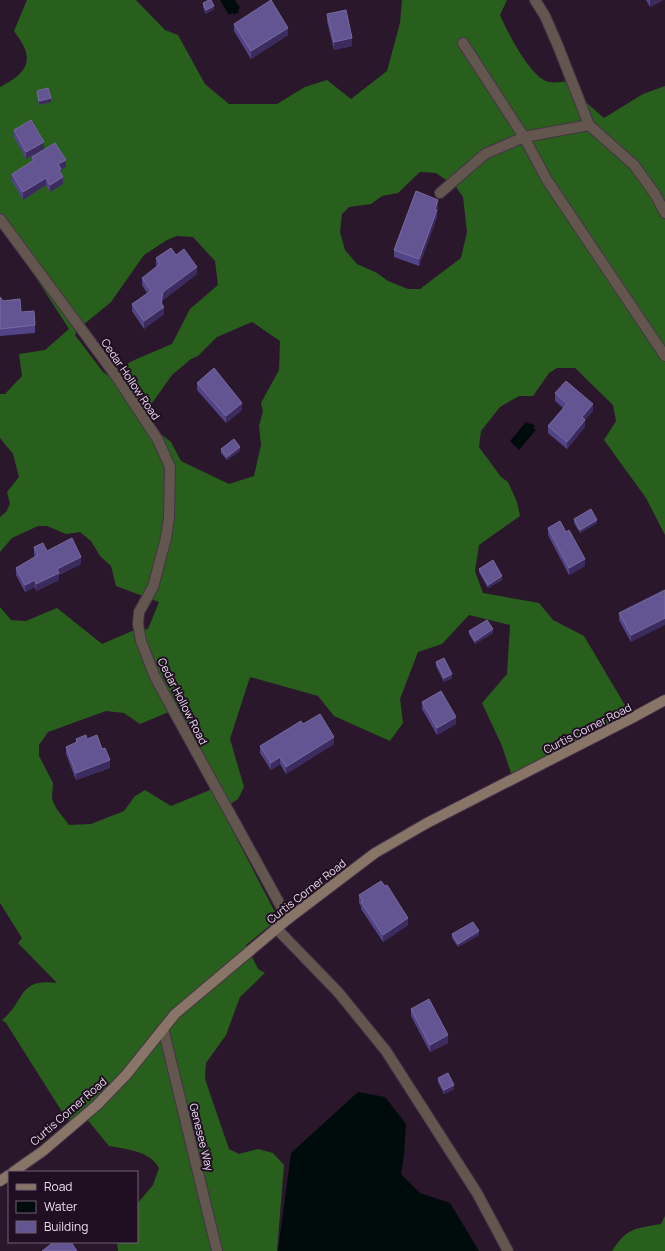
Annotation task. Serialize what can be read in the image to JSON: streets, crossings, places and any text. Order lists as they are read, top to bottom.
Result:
{
  "streets": {
    "street": ["Cedar Hollow Road", "Curtis Corner Road", "Genesee Way"]
  },
  "crossings": [
    ["Cedar Hollow Road", "Curtis Corner Road"],
    ["Curtis Corner Road", "Genesee Way"]
  ],
  "legend": ["Road", "Water", "Building"]
}
